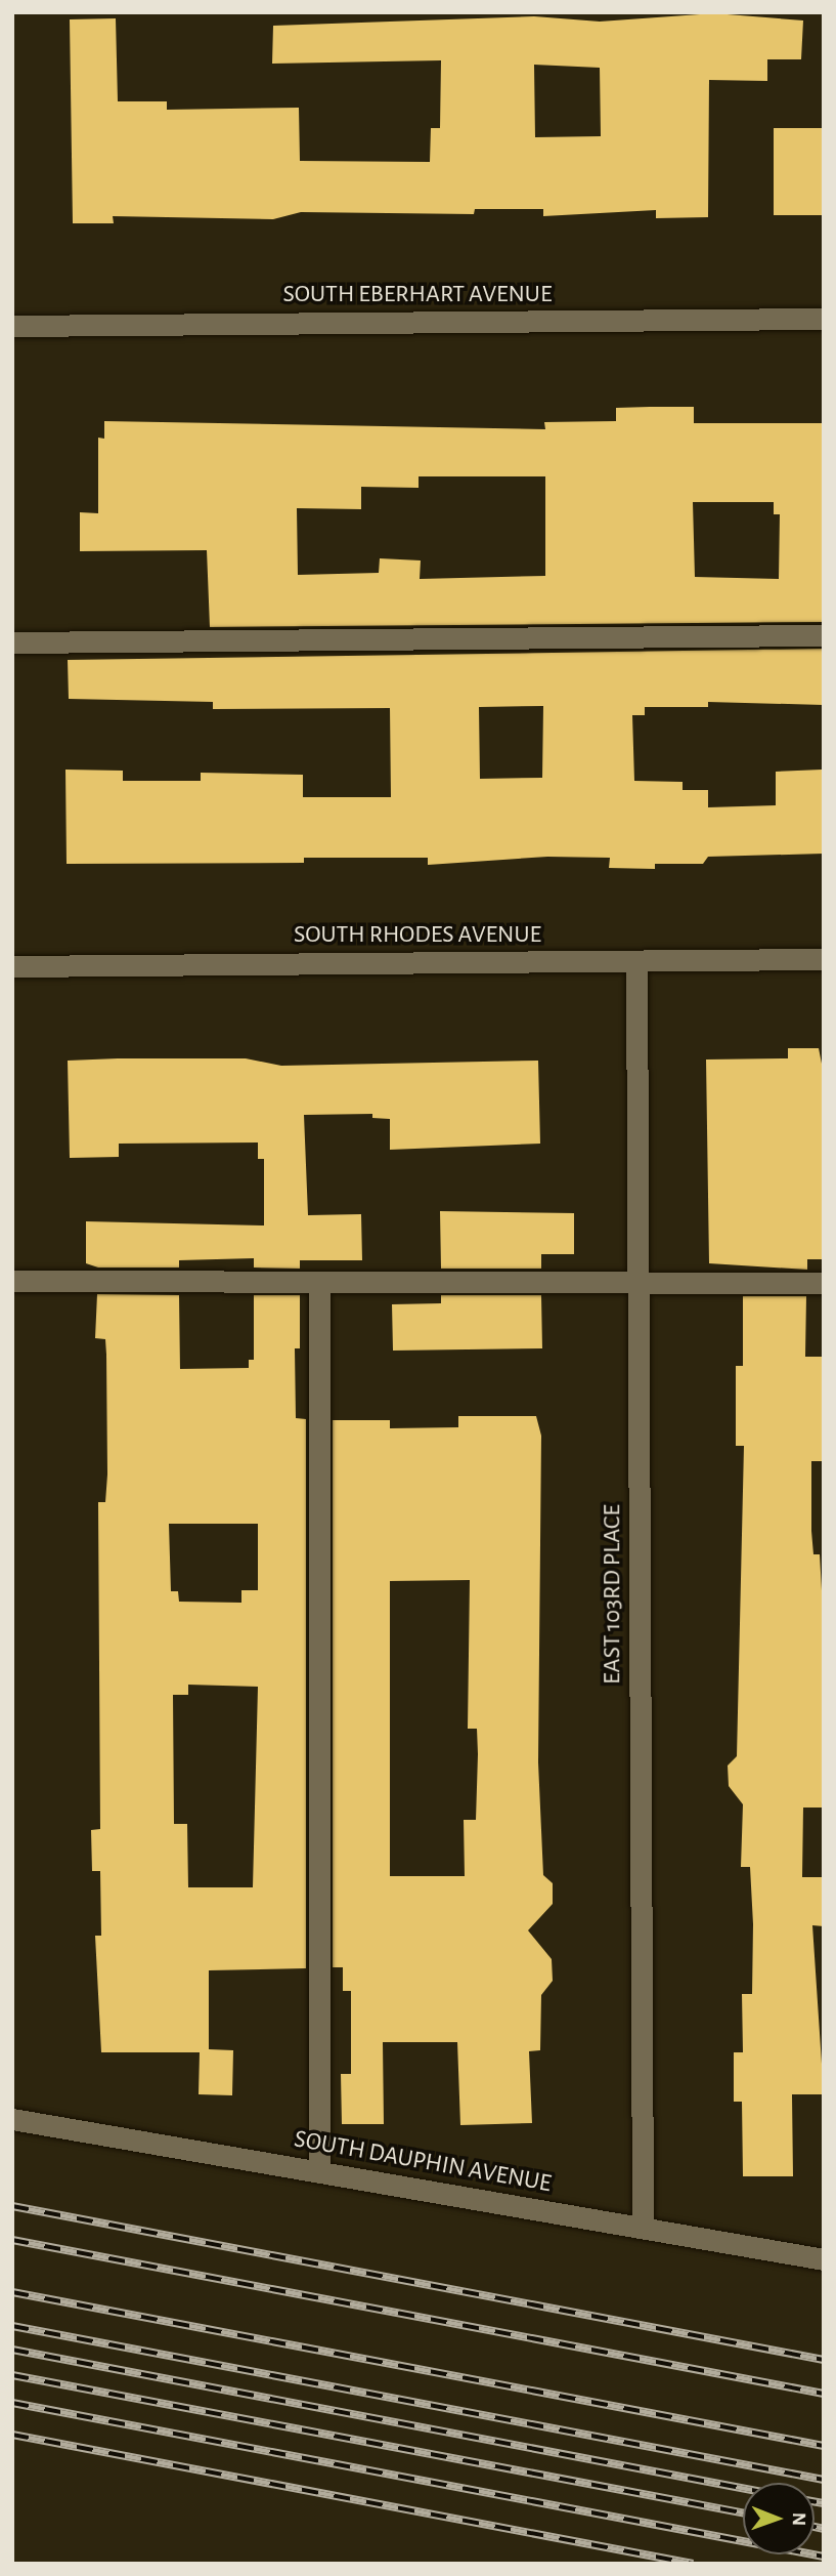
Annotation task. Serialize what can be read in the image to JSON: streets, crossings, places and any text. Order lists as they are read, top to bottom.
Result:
{
  "streets": {
    "street": [
      "SOUTH EBERHART AVENUE",
      "SOUTH RHODES AVENUE",
      "EAST 103RD PLACE",
      "SOUTH DAUPHIN AVENUE"
    ]
  },
  "crossings": [
    ["SOUTH RHODES AVENUE", "EAST 103RD PLACE"],
    ["EAST 103RD PLACE", "SOUTH DAUPHIN AVENUE"]
  ],
  "north": "right"
}
